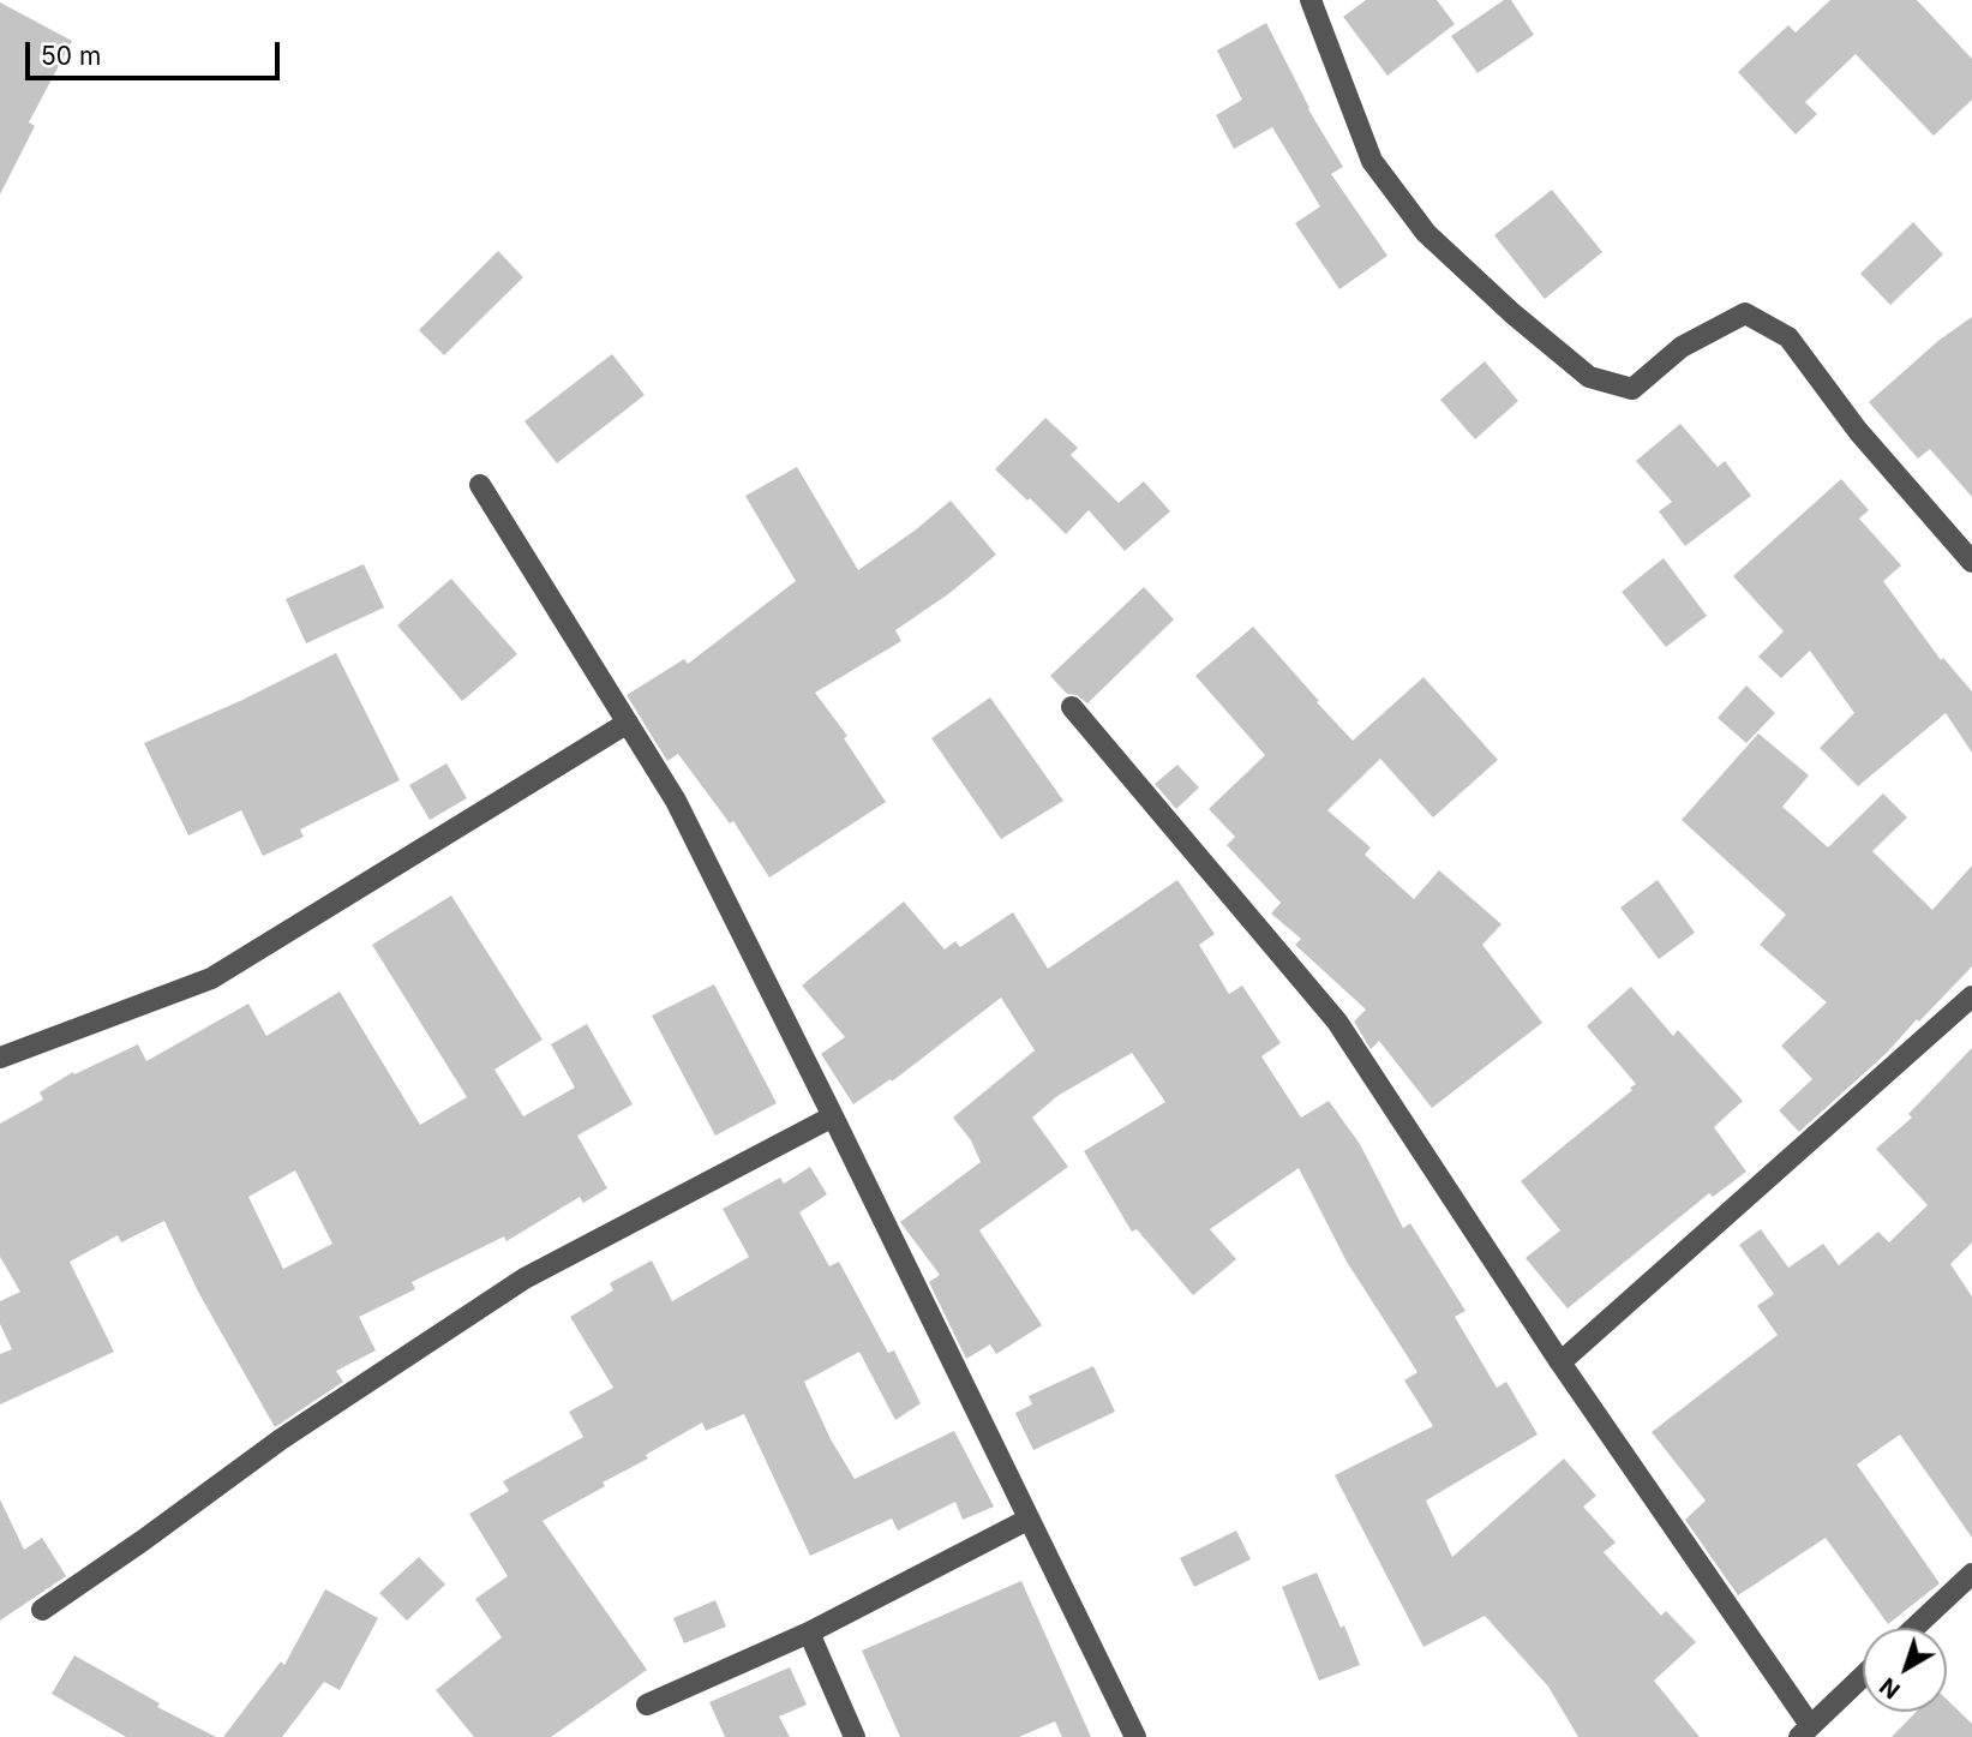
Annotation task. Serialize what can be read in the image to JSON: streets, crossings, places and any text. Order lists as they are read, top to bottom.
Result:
{
  "scale_bar": "50 m",
  "north": "bottom left"
}
